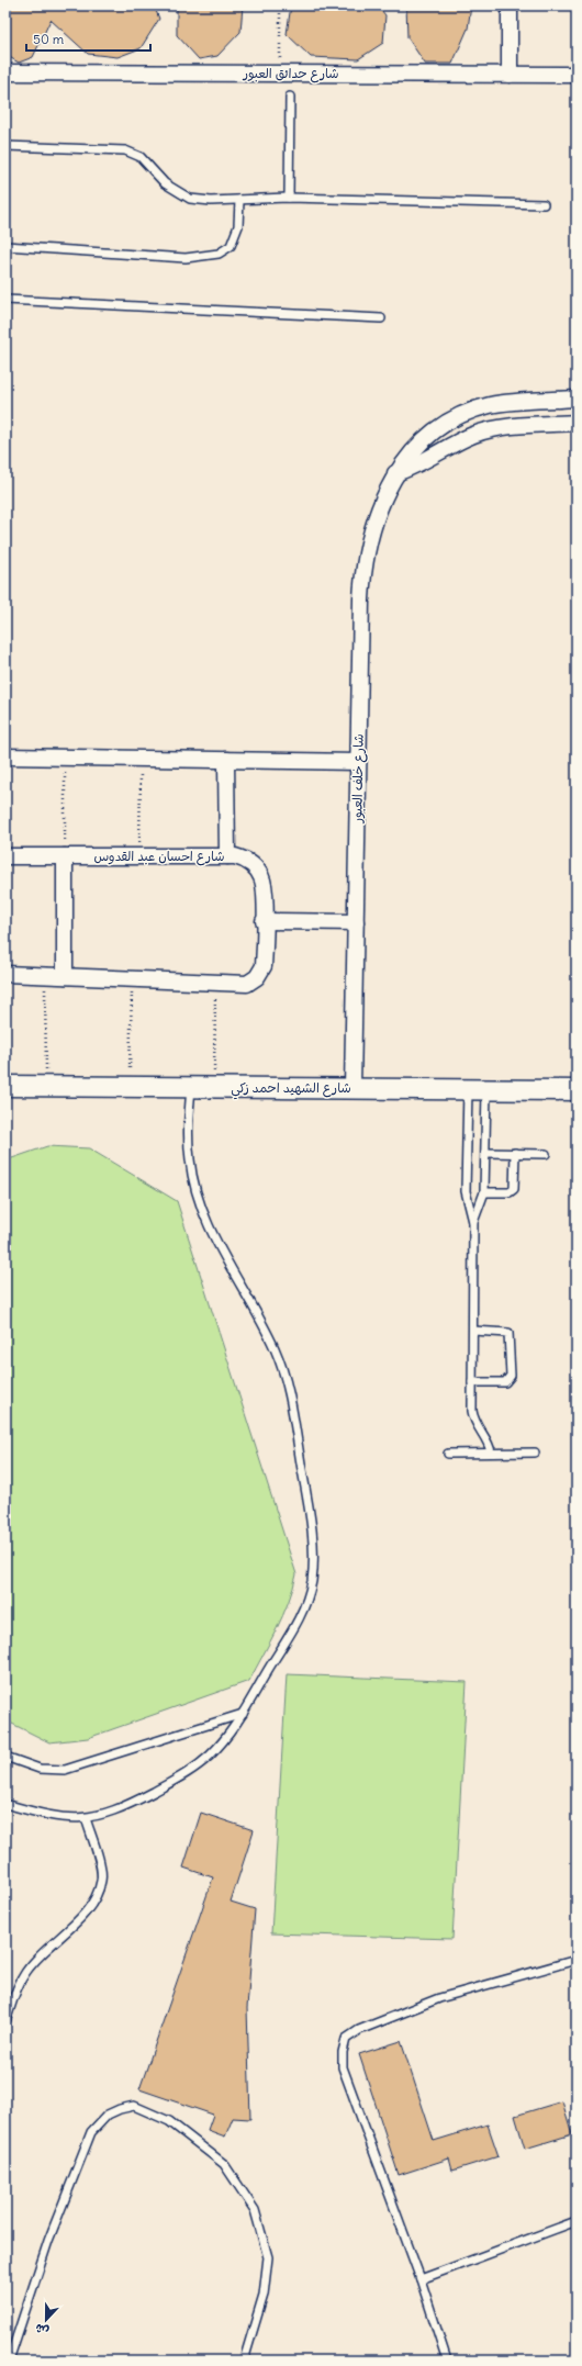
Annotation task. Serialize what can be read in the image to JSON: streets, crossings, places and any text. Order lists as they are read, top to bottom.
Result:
{
  "streets": {
    "street": [
      "شارع حدائق العبور",
      "شارع خلف العبور",
      "شارع احسان عبد القدوس",
      "شارع الشهيد احمد زكي"
    ]
  },
  "crossings": [
    ["شارع خلف العبور", "شارع الشهيد احمد زكي"]
  ],
  "scale_bar": "50 m",
  "north": "bottom"
}
